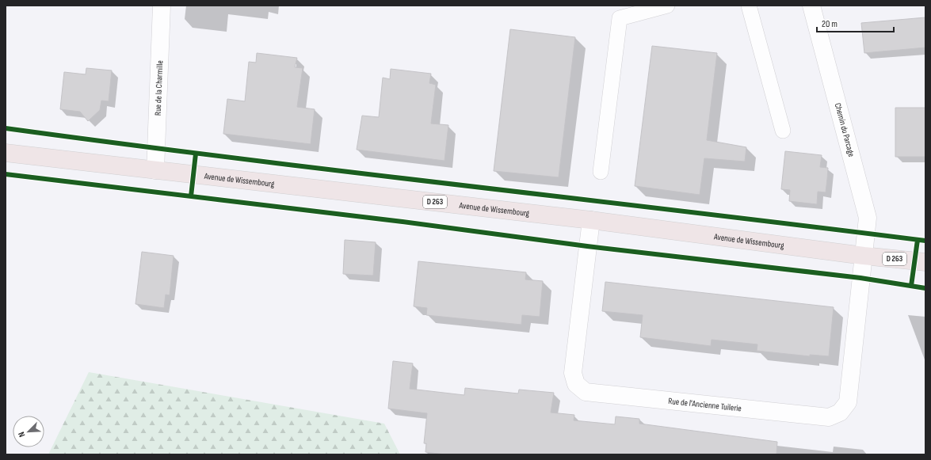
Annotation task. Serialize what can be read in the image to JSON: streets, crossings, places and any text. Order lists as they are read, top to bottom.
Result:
{
  "streets": {
    "main road": ["Avenue de Wissembourg", "D 263"],
    "street": ["Rue de la Charmille", "Chemin du Parcage", "Rue de l'Ancienne Tuilerie"]
  },
  "crossings": [
    ["Rue de la Charmille", "Avenue de Wissembourg"],
    ["Chemin du Parcage", "Avenue de Wissembourg"],
    ["Chemin du Parcage", "Rue de l'Ancienne Tuilerie"],
    ["Avenue de Wissembourg", "Rue de l'Ancienne Tuilerie"]
  ],
  "scale_bar": "20 m",
  "north": "bottom left"
}
